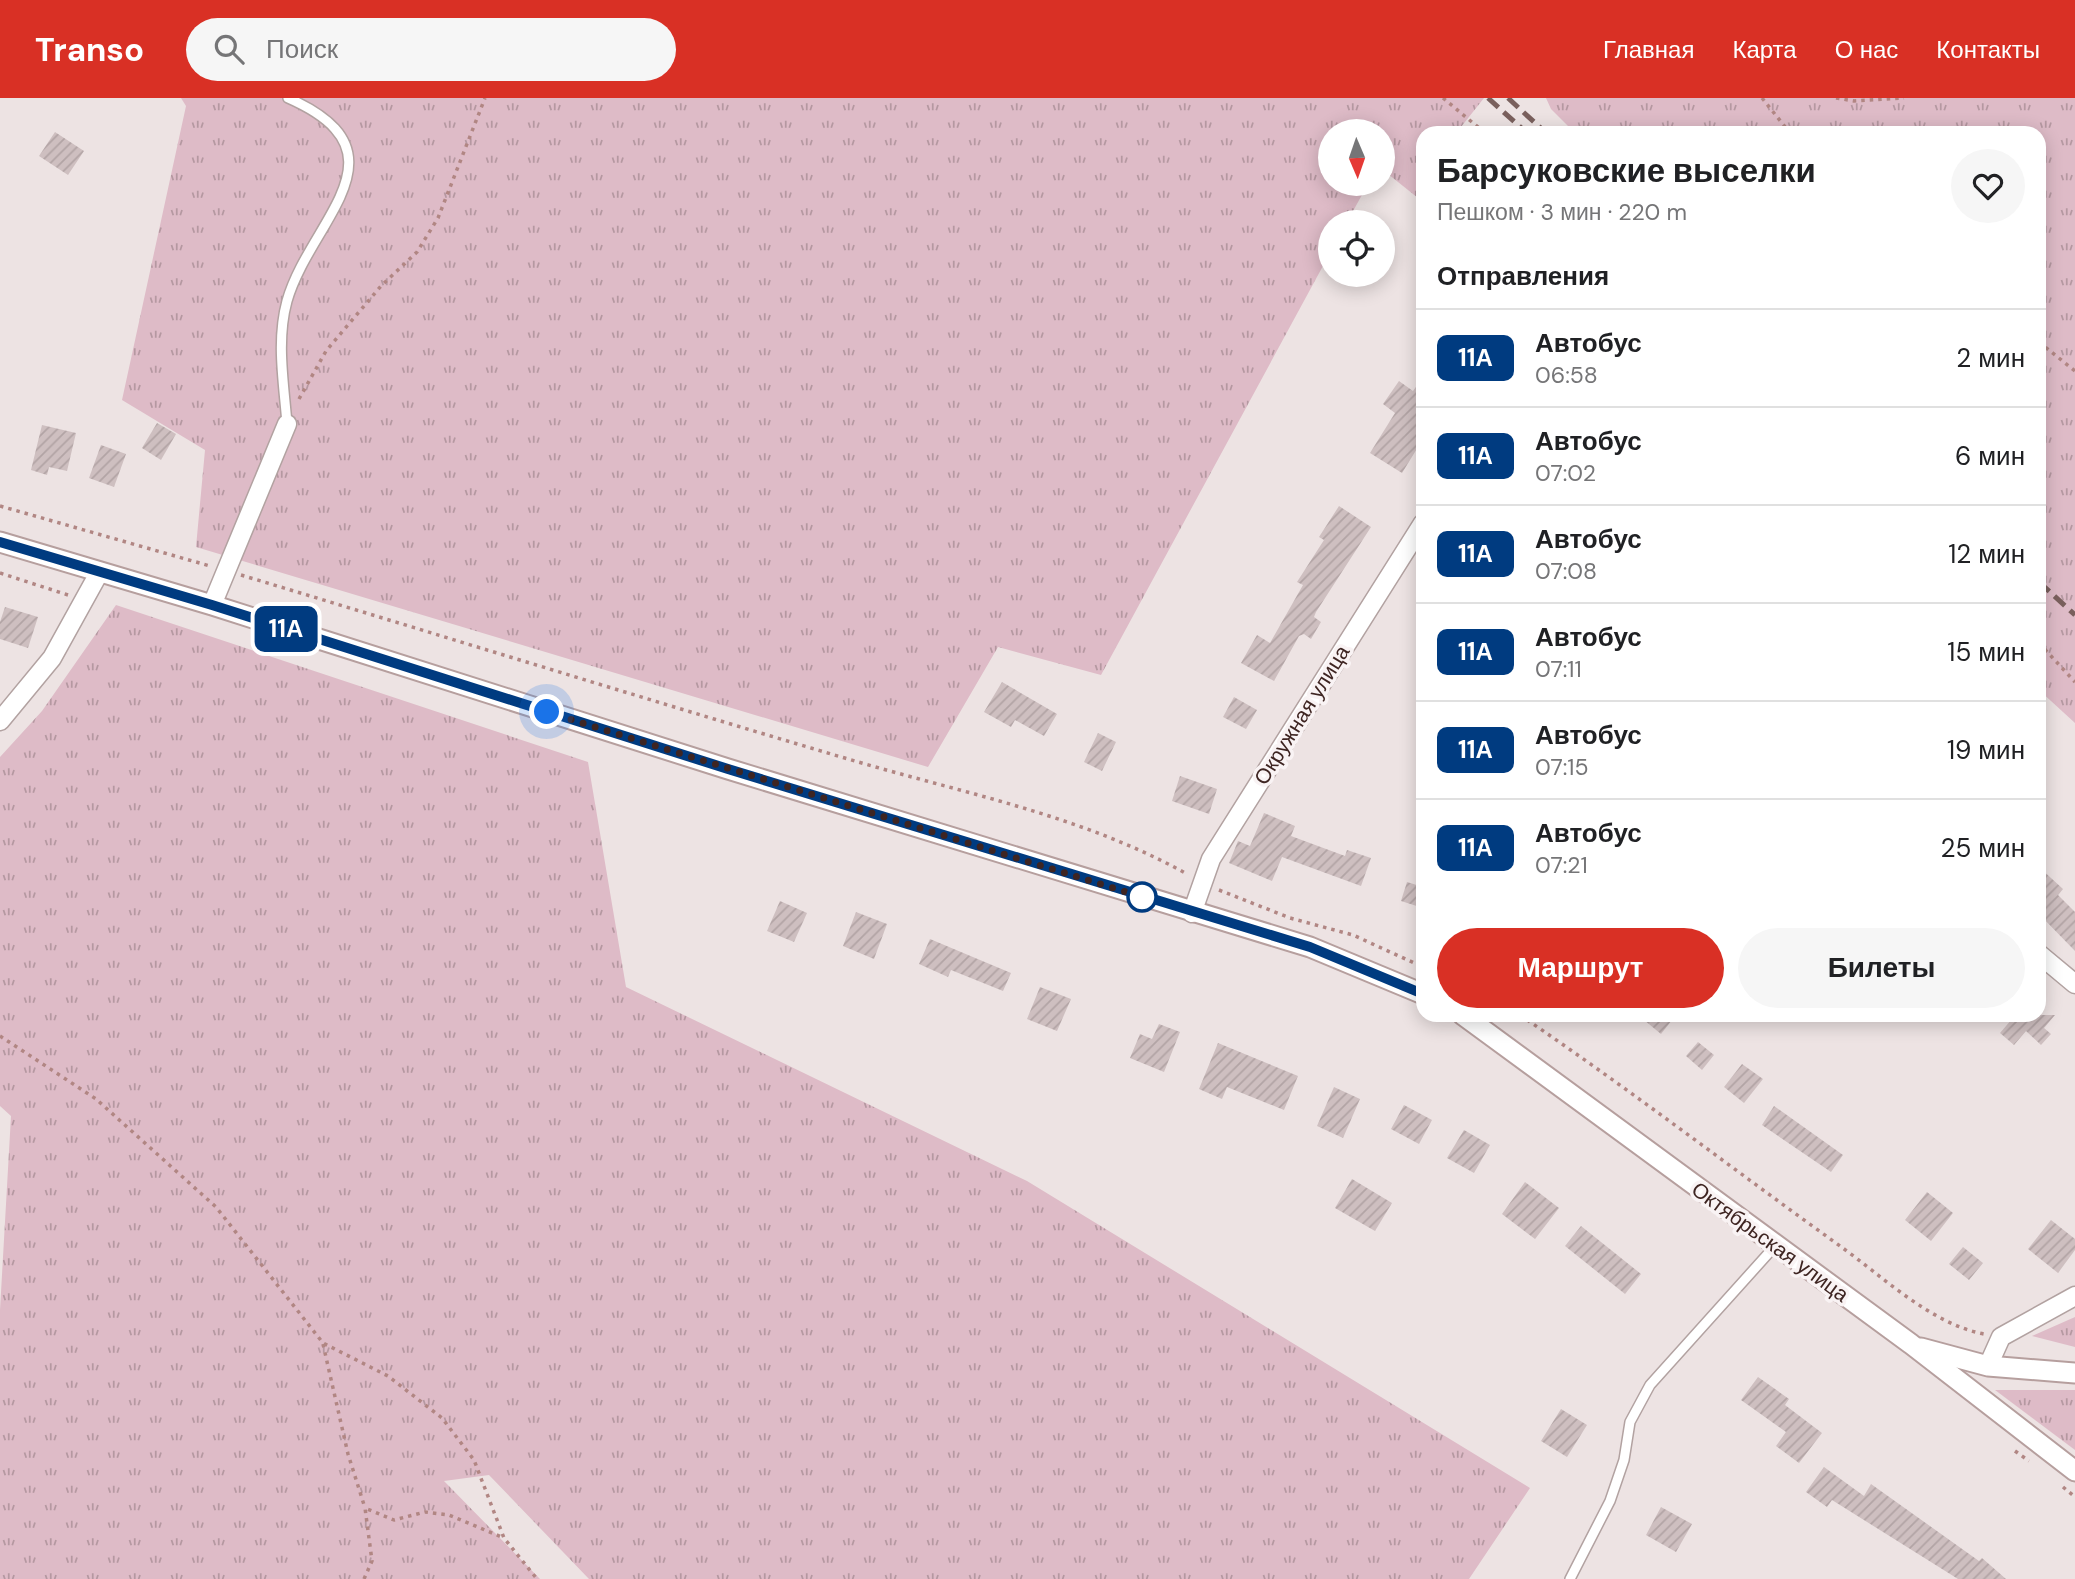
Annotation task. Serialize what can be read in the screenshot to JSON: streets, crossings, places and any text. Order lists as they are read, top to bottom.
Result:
{
  "streets": {
    "main road": ["Октябрьская улица"],
    "street": ["Окружная улица"]
  },
  "lines": ["bus line 11А"],
  "north": "bottom",
  "page": {
    "header": "Transo",
    "search": "Поиск",
    "nav": [
      "Главная",
      "Карта",
      "О нас",
      "Контакты"
    ],
    "on_map": "11А",
    "heading": [
      ["Барсуковские выселки", "Пешком · 3 мин · 220 m"],
      "Отправления"
    ],
    "list": [
      {
        "mark": "11А",
        "name": "Автобус",
        "note": "06:58",
        "value": "2 мин"
      },
      {
        "mark": "11А",
        "name": "Автобус",
        "note": "07:02",
        "value": "6 мин"
      },
      {
        "mark": "11А",
        "name": "Автобус",
        "note": "07:08",
        "value": "12 мин"
      },
      {
        "mark": "11А",
        "name": "Автобус",
        "note": "07:11",
        "value": "15 мин"
      },
      {
        "mark": "11А",
        "name": "Автобус",
        "note": "07:15",
        "value": "19 мин"
      },
      {
        "mark": "11А",
        "name": "Автобус",
        "note": "07:21",
        "value": "25 мин"
      }
    ],
    "buttons": ["Маршрут", "Билеты"]
  }
}
